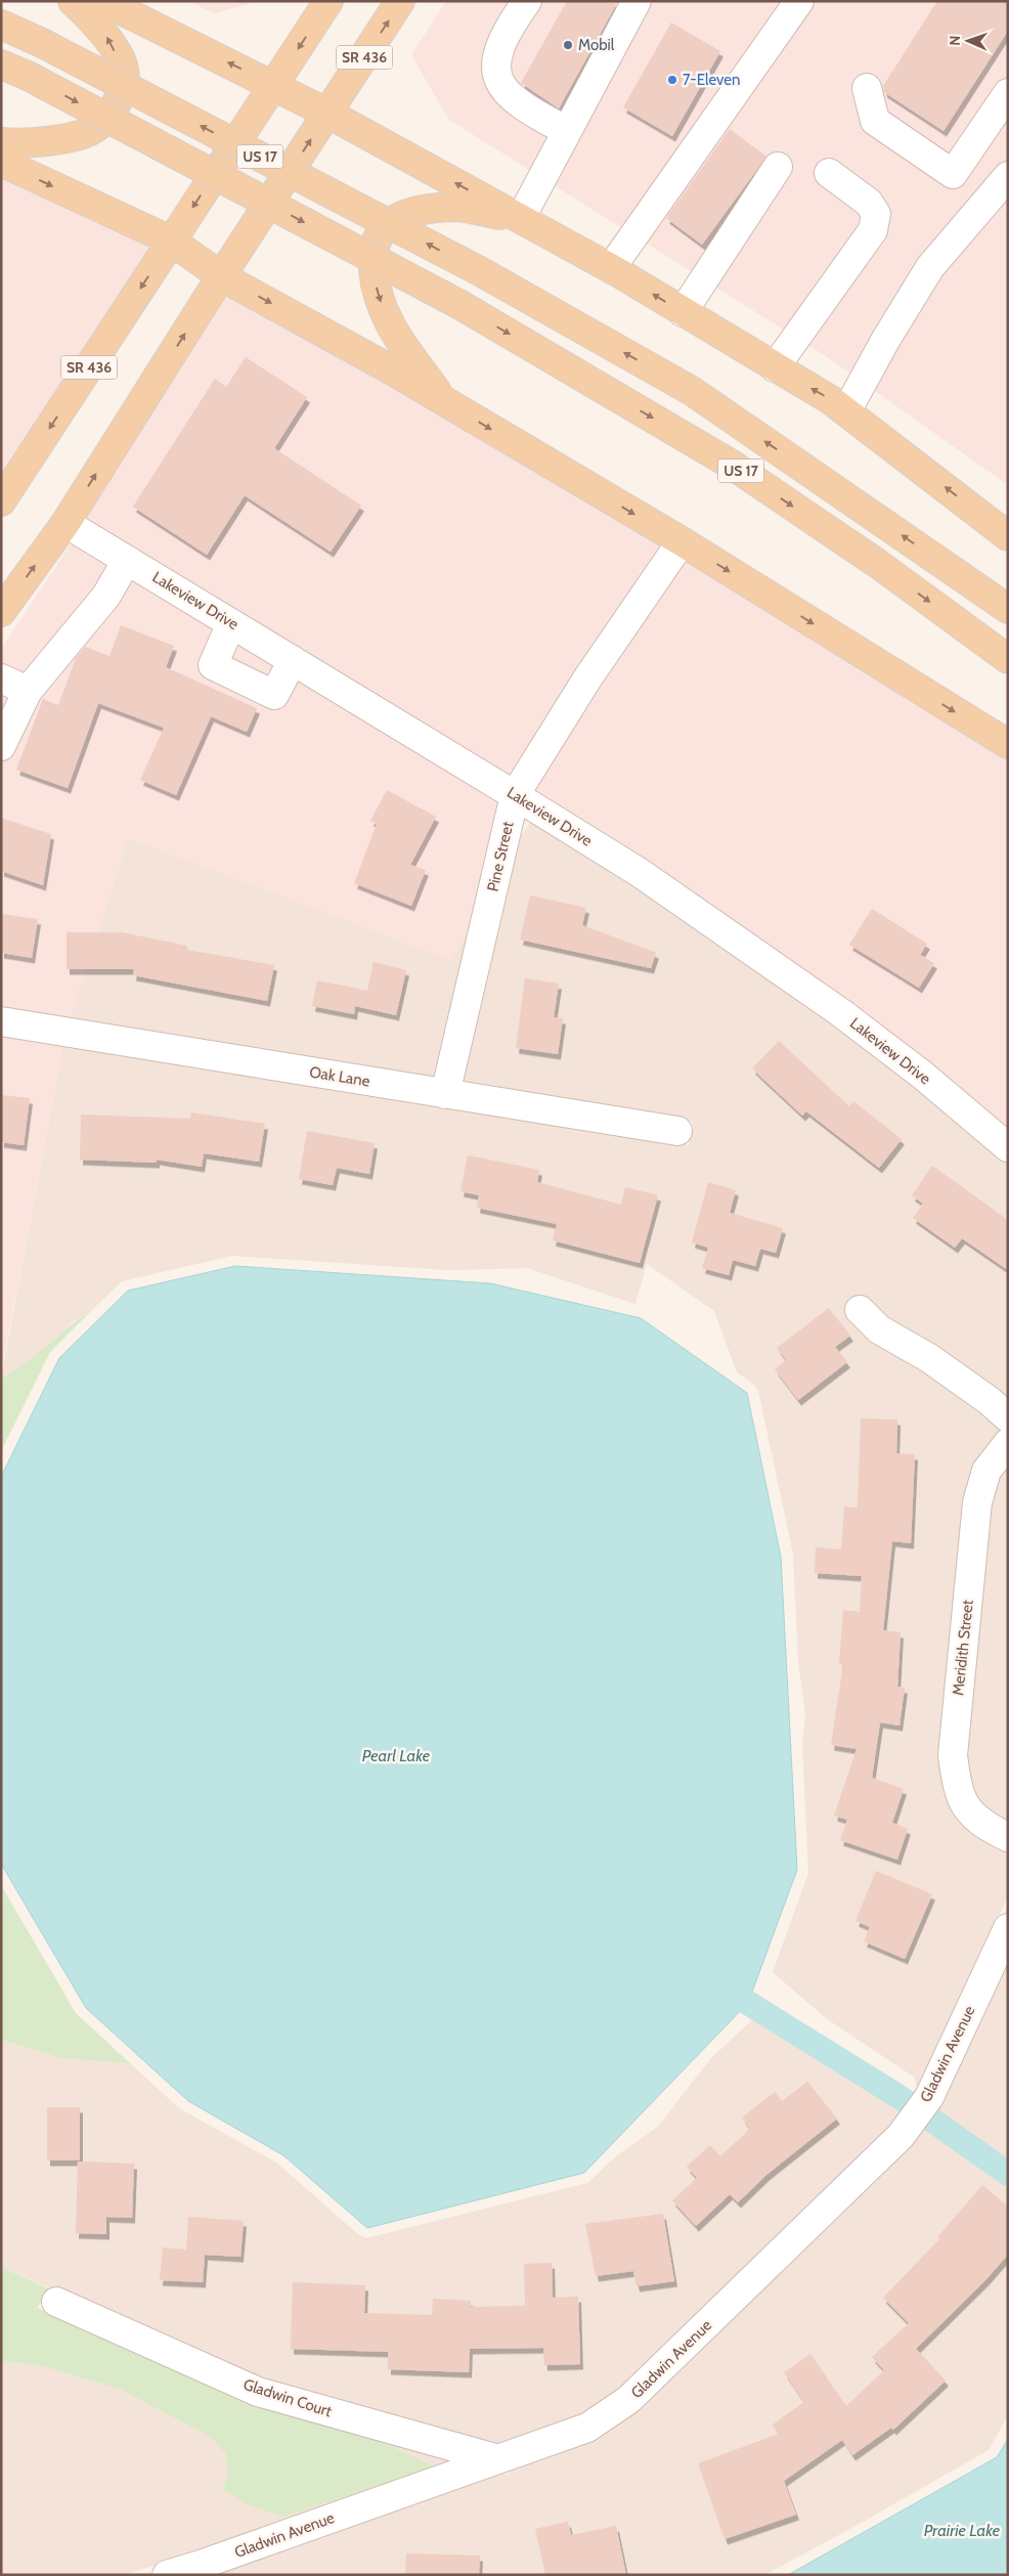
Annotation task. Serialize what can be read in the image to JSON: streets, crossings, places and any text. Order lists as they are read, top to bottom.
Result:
{
  "streets": {
    "main road": ["SR 436", "US 17"],
    "street": [
      "Lakeview Drive",
      "Pine Street",
      "Oak Lane",
      "Meridith Street",
      "Gladwin Avenue",
      "Gladwin Court"
    ]
  },
  "crossings": [
    ["SR 436", "Lakeview Drive"],
    ["Lakeview Drive", "Pine Street"],
    ["Pine Street", "Oak Lane"],
    ["Gladwin Avenue", "Gladwin Court"]
  ],
  "water": ["Pearl Lake", "Prairie Lake"],
  "places": ["Mobil", "7-Eleven"],
  "north": "left"
}
